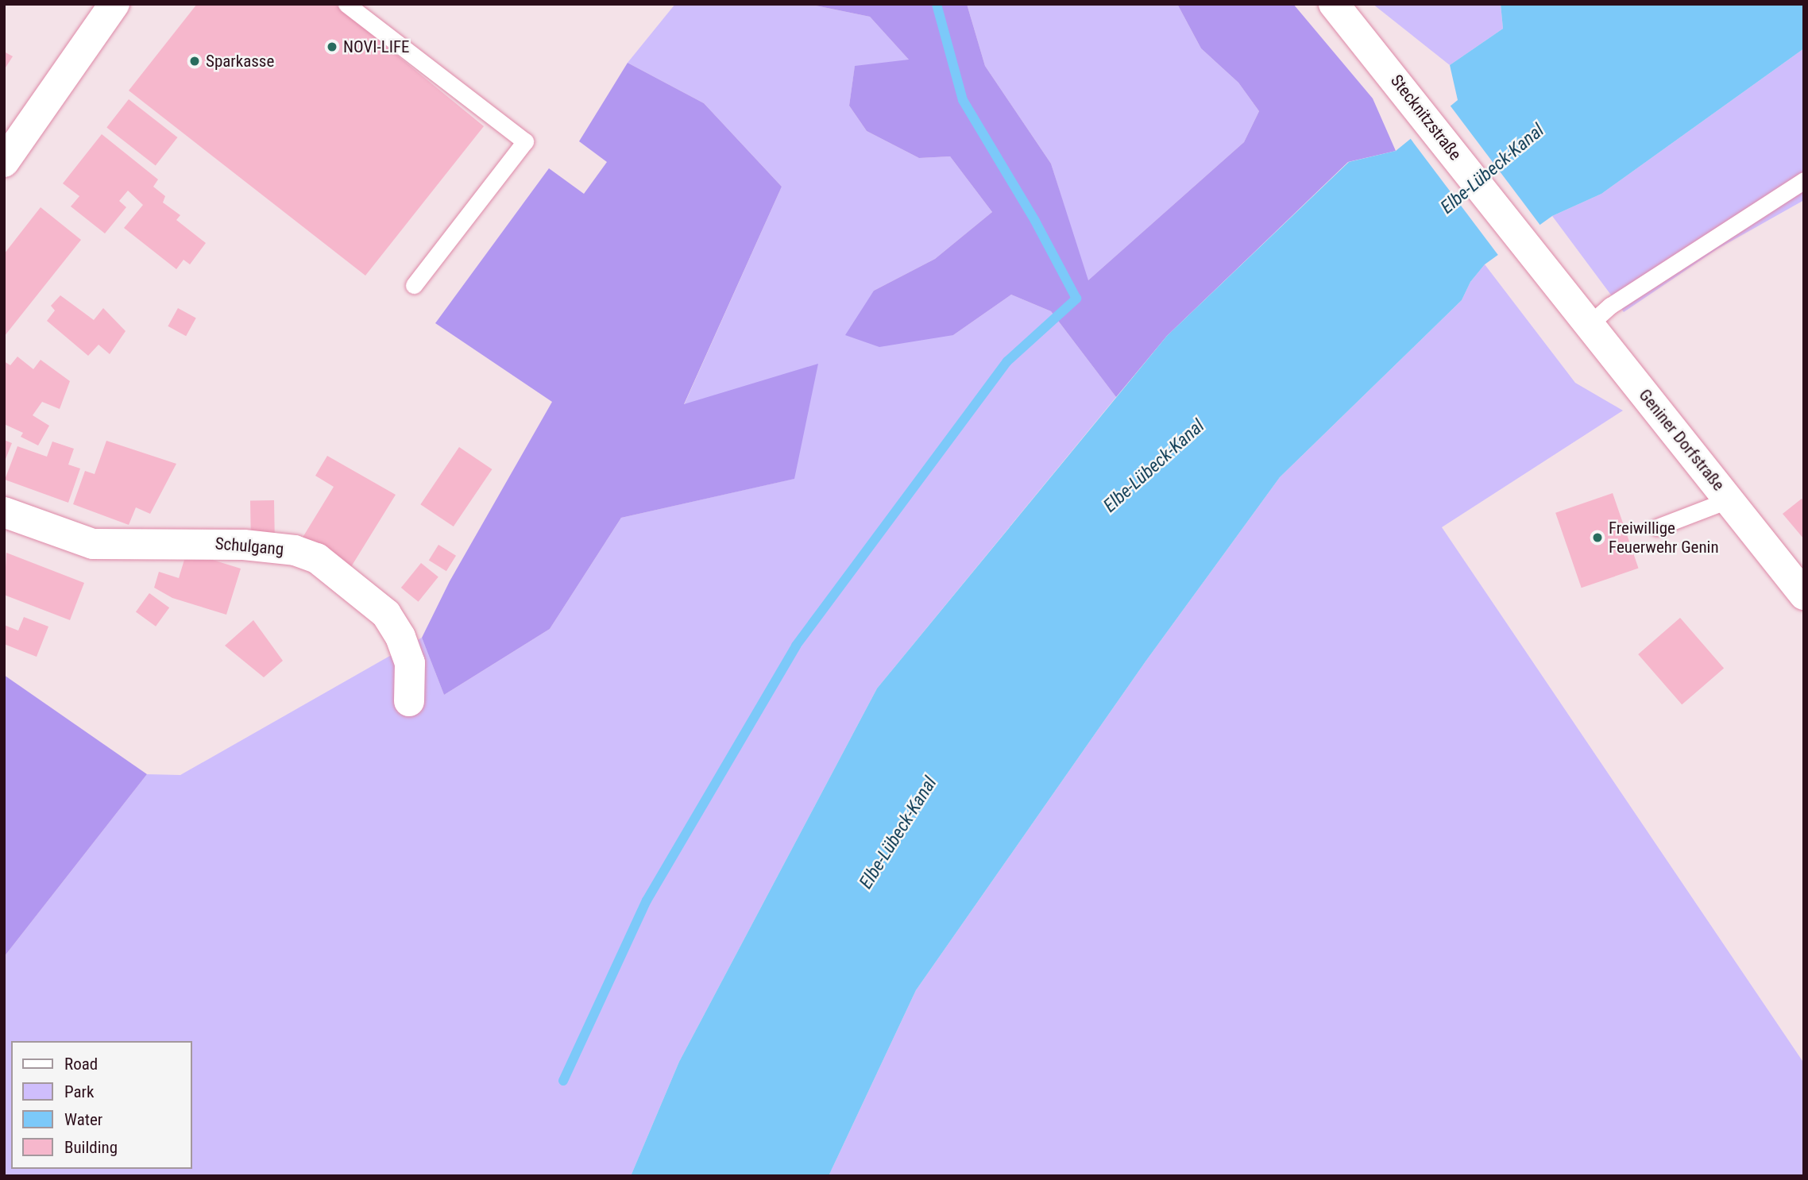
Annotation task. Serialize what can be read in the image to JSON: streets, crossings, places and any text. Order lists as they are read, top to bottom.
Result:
{
  "streets": {
    "main road": ["Stecknitzstraße", "Geniner Dorfstraße", "Schulgang"]
  },
  "crossings": [
    ["Stecknitzstraße", "Geniner Dorfstraße"]
  ],
  "water": ["Elbe-Lübeck-Kanal"],
  "places": ["NOVI-LIFE", "Sparkasse", "Freiwillige Feuerwehr Genin"],
  "legend": [
    "Road",
    "Park",
    "Water",
    "Building"
  ]
}
